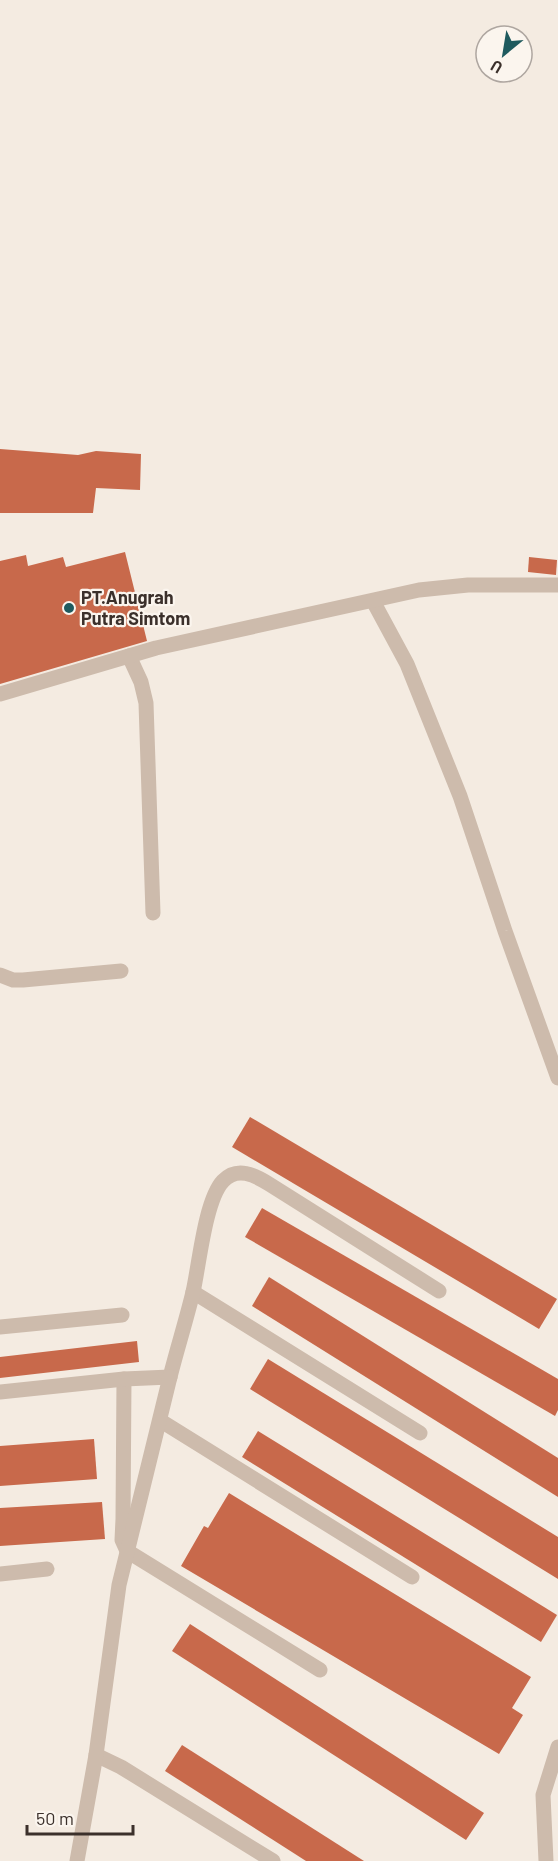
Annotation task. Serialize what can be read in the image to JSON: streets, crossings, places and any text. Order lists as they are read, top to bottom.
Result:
{
  "places": ["PT.Anugrah Putra Simtom"],
  "scale_bar": "50 m",
  "north": "bottom left"
}
